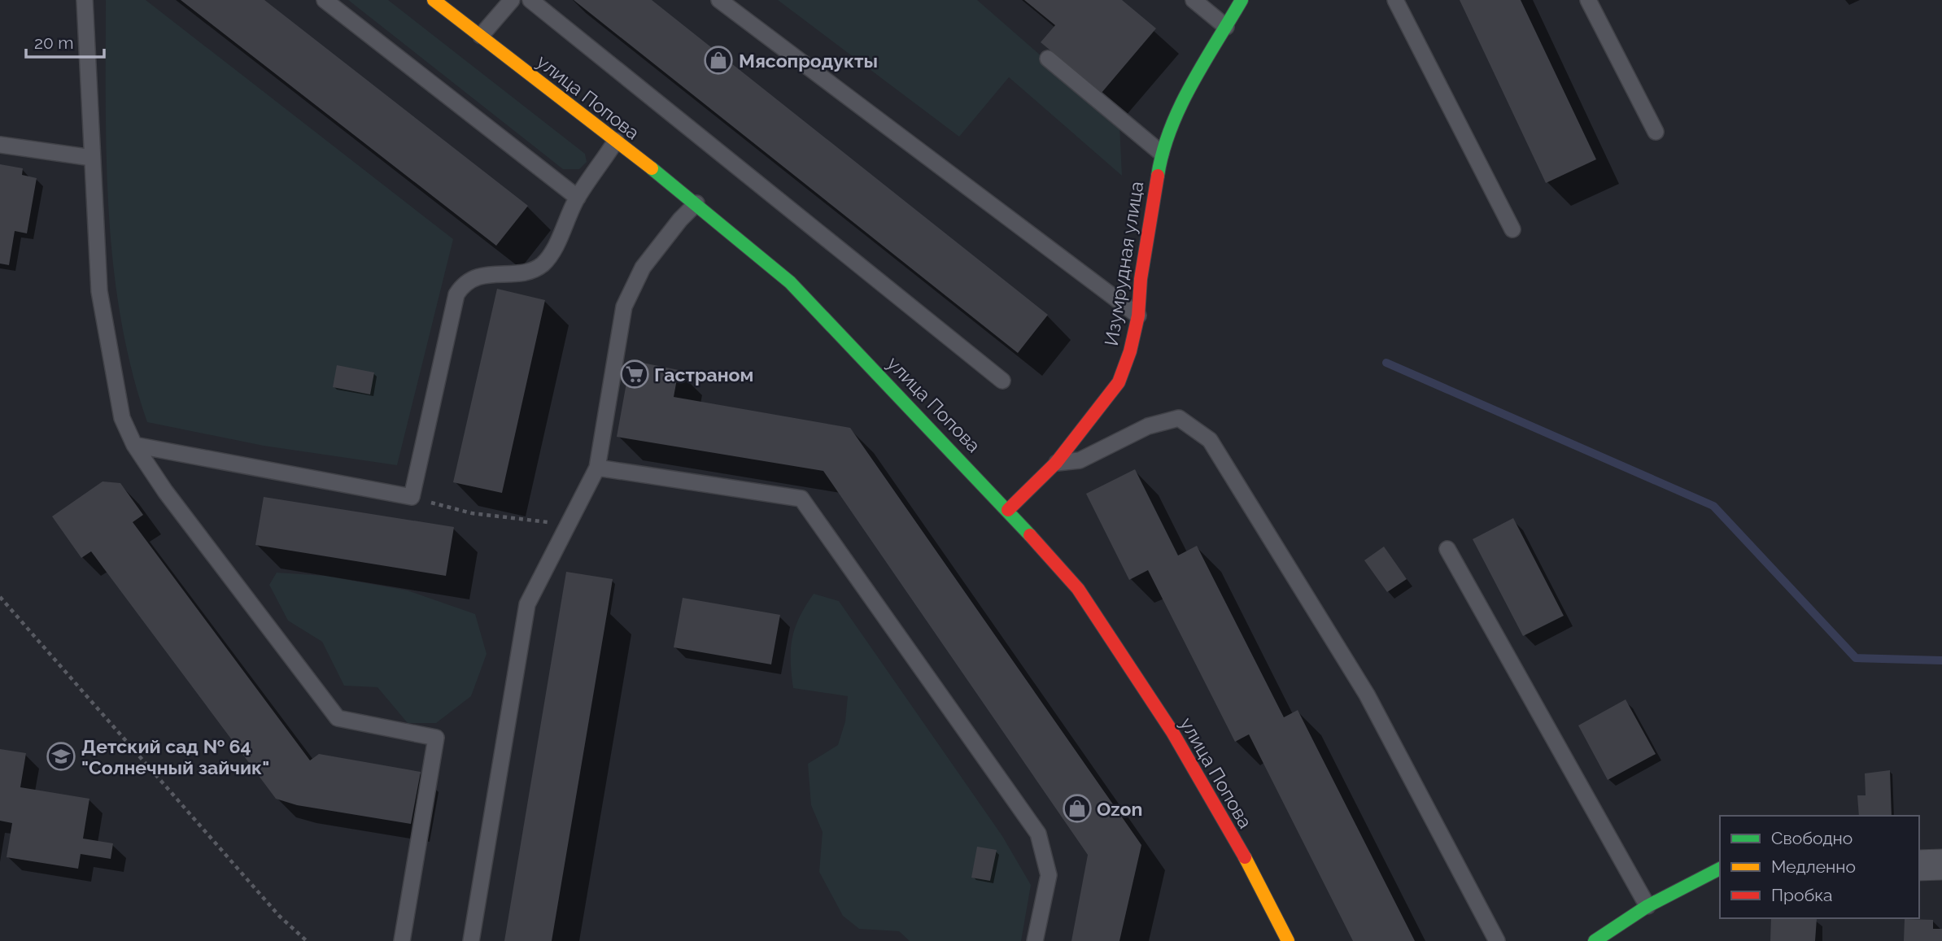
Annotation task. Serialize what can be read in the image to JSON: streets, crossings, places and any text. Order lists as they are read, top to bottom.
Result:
{
  "streets": {
    "street": ["улица Попова", "Изумрудная улица"]
  },
  "crossings": [
    ["улица Попова", "Изумрудная улица"]
  ],
  "places": {
    "shop": ["Мясопродукты", "Ozon"],
    "supermarket": ["Гастраном"],
    "school or university": ["Детский сад № 64 \"Солнечный зайчик\""]
  },
  "legend": ["Свободно", "Медленно", "Пробка"],
  "scale_bar": "20 m"
}
